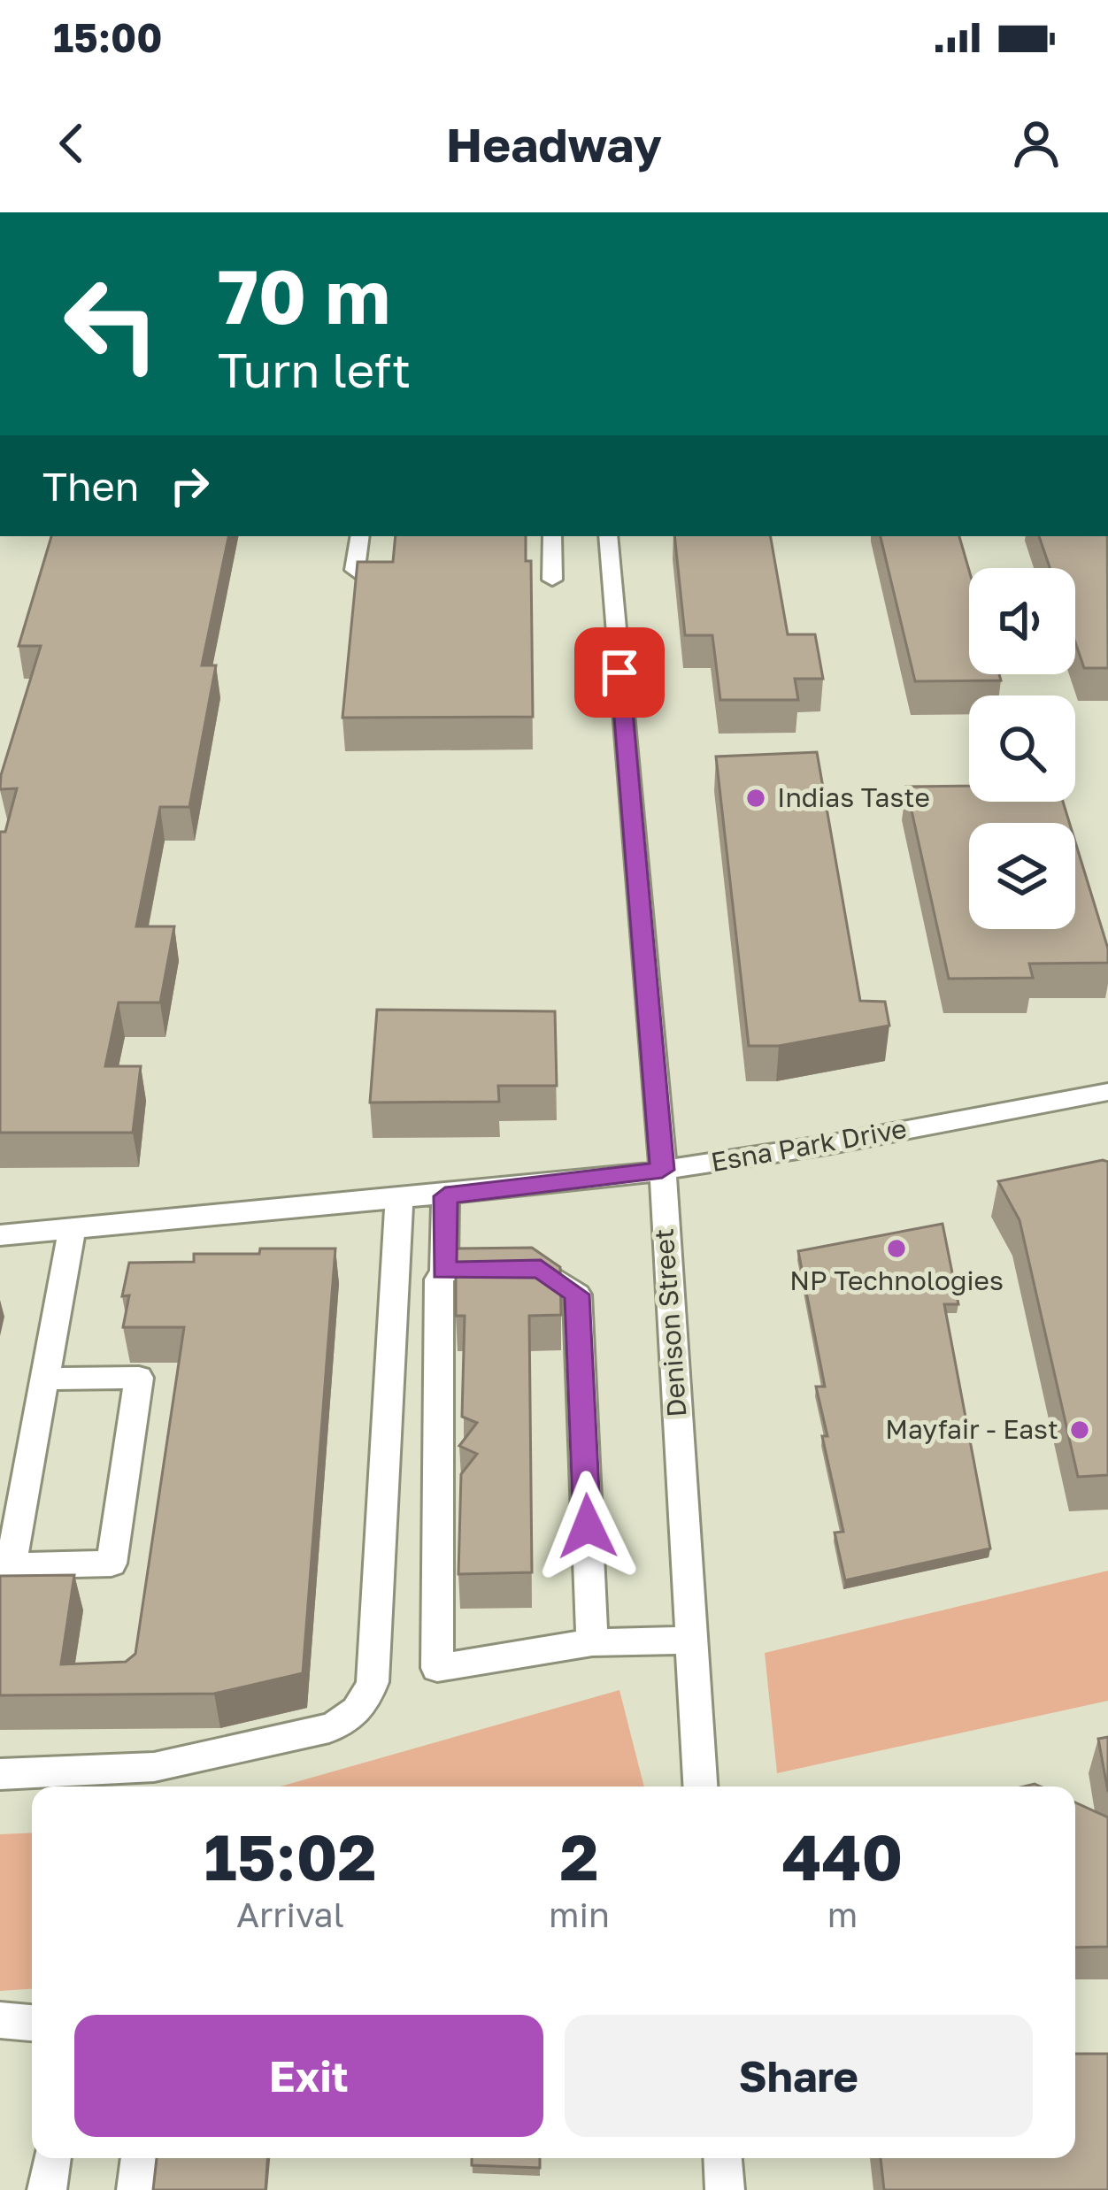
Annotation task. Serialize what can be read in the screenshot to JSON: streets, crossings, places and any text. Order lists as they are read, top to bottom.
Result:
{
  "streets": {
    "street": ["Esna Park Drive", "Denison Street"]
  },
  "crossings": [
    ["Esna Park Drive", "Denison Street"]
  ],
  "places": ["Indias Taste", "NP Technologies", "Mayfair - East"],
  "page": {
    "status": "15:00",
    "header": "Headway",
    "turn": ["70 m", "Turn left"],
    "then": "Then",
    "eta": [
      "15:02",
      "Arrival",
      "2",
      "min",
      "440",
      "m"
    ],
    "buttons": ["Exit", "Share"]
  }
}
